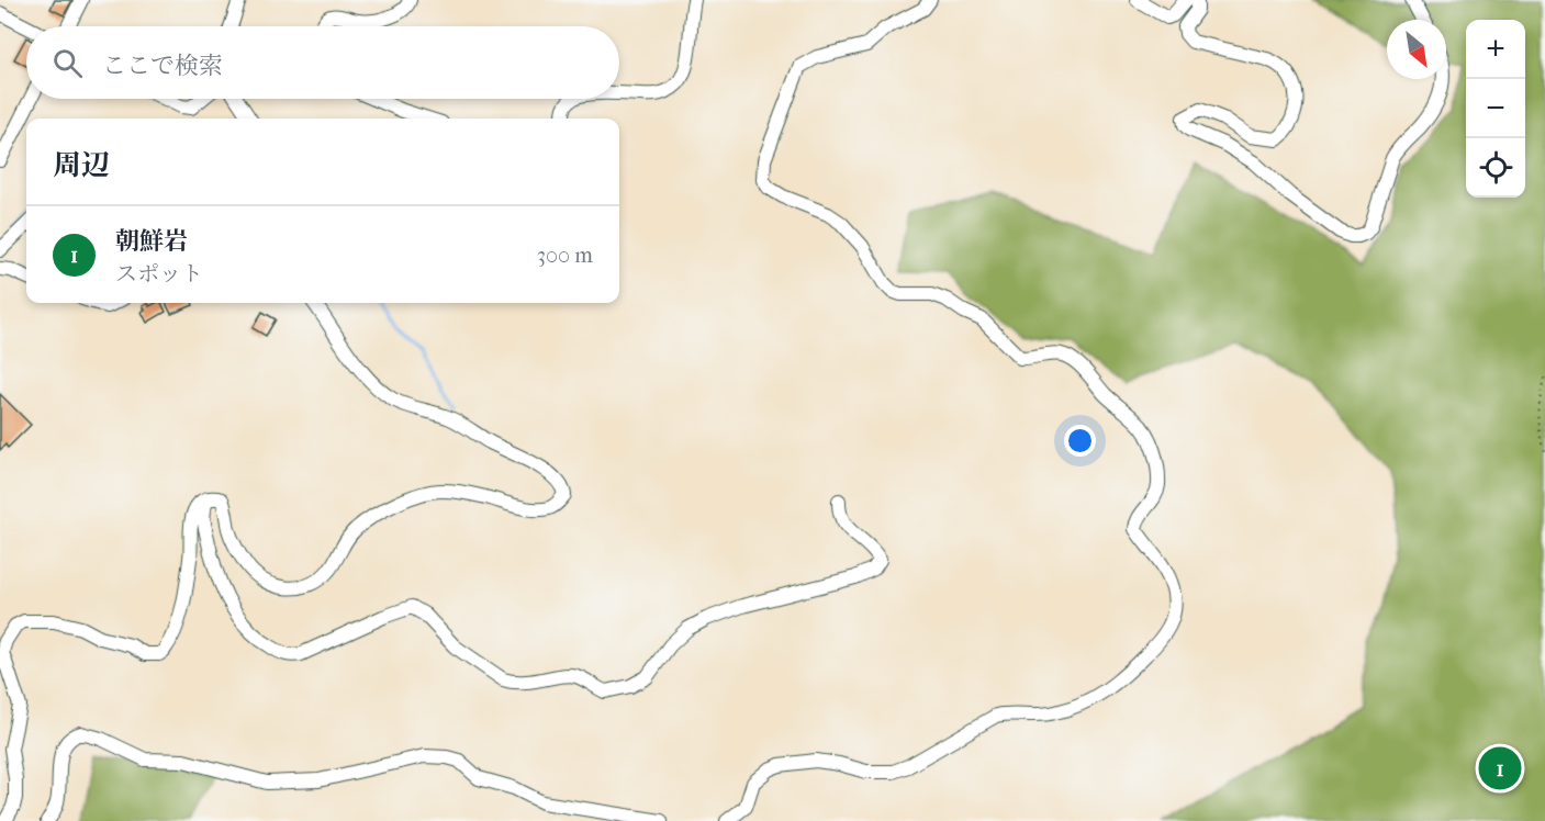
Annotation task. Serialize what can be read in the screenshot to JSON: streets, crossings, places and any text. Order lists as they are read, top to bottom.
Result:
{
  "north": "bottom right",
  "page": {
    "map_buttons": ["+", "−"],
    "search": "ここで検索",
    "heading": "周辺",
    "list": [
      {
        "mark": "1",
        "name": "朝鮮岩",
        "note": "スポット",
        "value": "300 m"
      }
    ],
    "pins": "1"
  }
}
